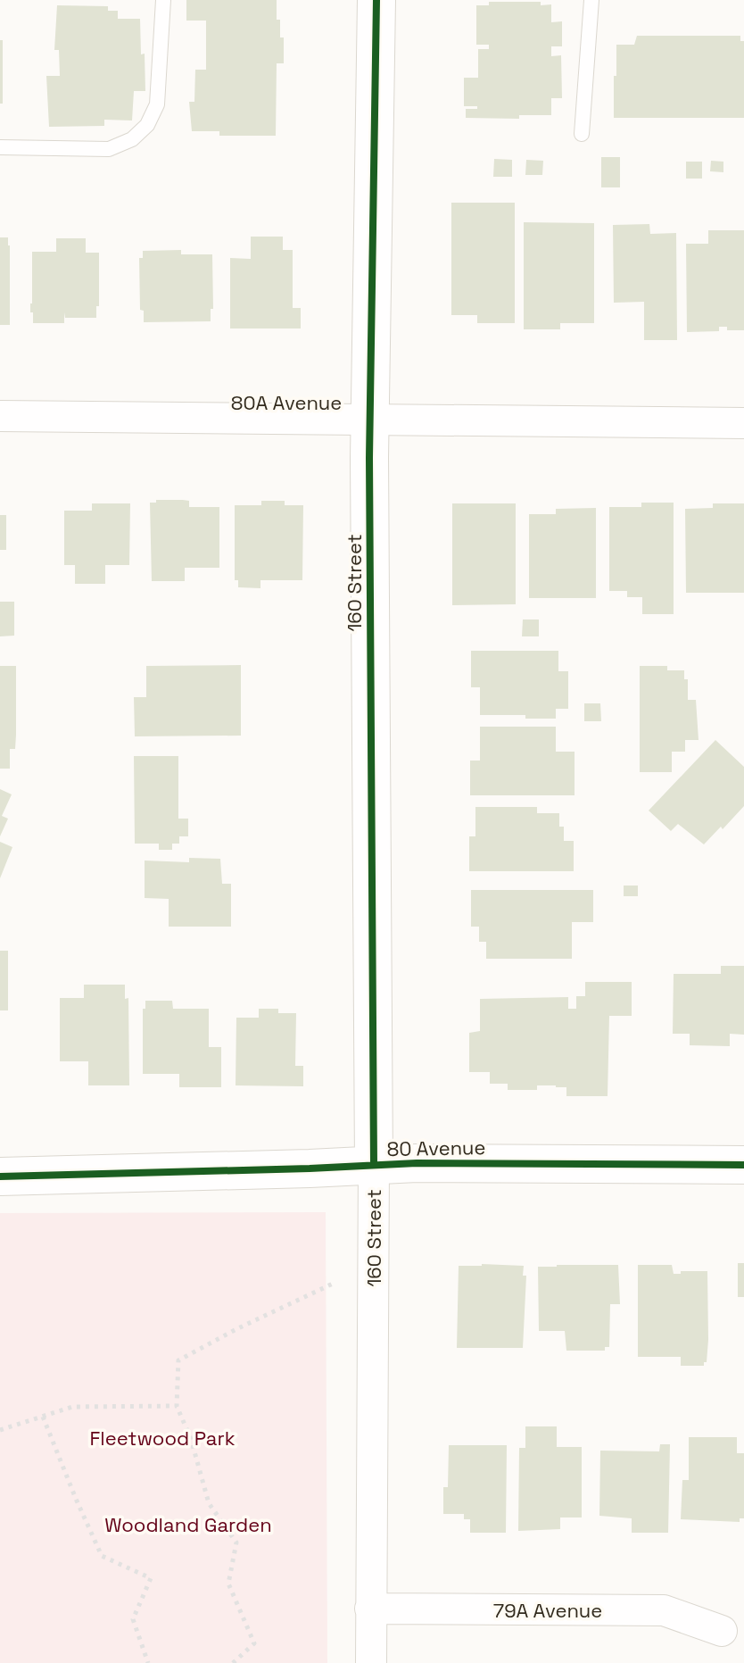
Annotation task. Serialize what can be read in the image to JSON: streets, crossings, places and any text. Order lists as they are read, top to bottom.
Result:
{
  "streets": {
    "street": [
      "80A Avenue",
      "160 Street",
      "80 Avenue",
      "79A Avenue"
    ]
  },
  "crossings": [
    ["80A Avenue", "160 Street"],
    ["160 Street", "80 Avenue"],
    ["160 Street", "79A Avenue"]
  ],
  "parks": ["Fleetwood Park", "Woodland Garden"]
}
